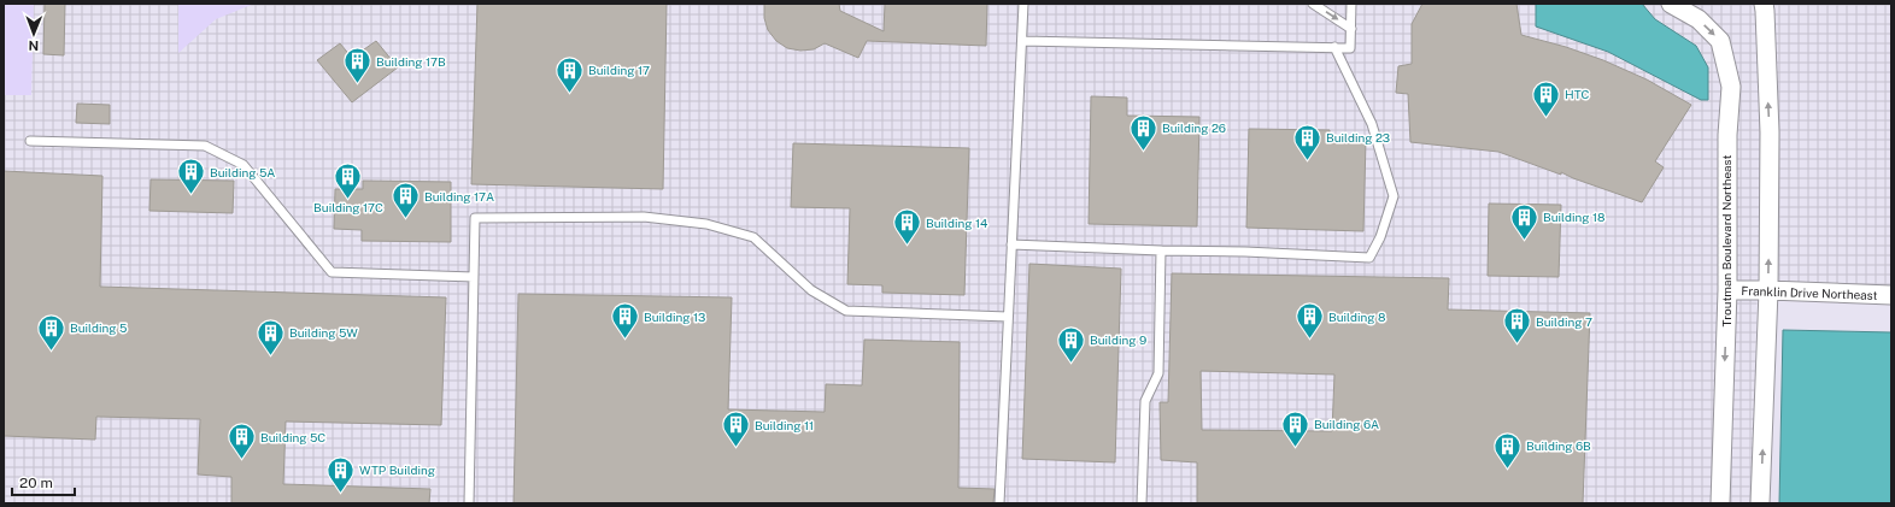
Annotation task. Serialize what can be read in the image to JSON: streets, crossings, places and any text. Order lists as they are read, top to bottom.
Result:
{
  "streets": {
    "street": ["Troutman Boulevard Northeast", "Franklin Drive Northeast"]
  },
  "crossings": [
    ["Troutman Boulevard Northeast", "Franklin Drive Northeast"]
  ],
  "places": {
    "building": [
      "Building 17B",
      "Building 17",
      "HTC",
      "Building 26",
      "Building 23",
      "Building 5A",
      "Building 17C",
      "Building 17A",
      "Building 18",
      "Building 14",
      "Building 13",
      "Building 8",
      "Building 7",
      "Building 5",
      "Building 5W",
      "Building 9",
      "Building 6A",
      "Building 11",
      "Building 5C",
      "Building 6B",
      "WTP Building"
    ]
  },
  "scale_bar": "20 m",
  "north": "bottom"
}
